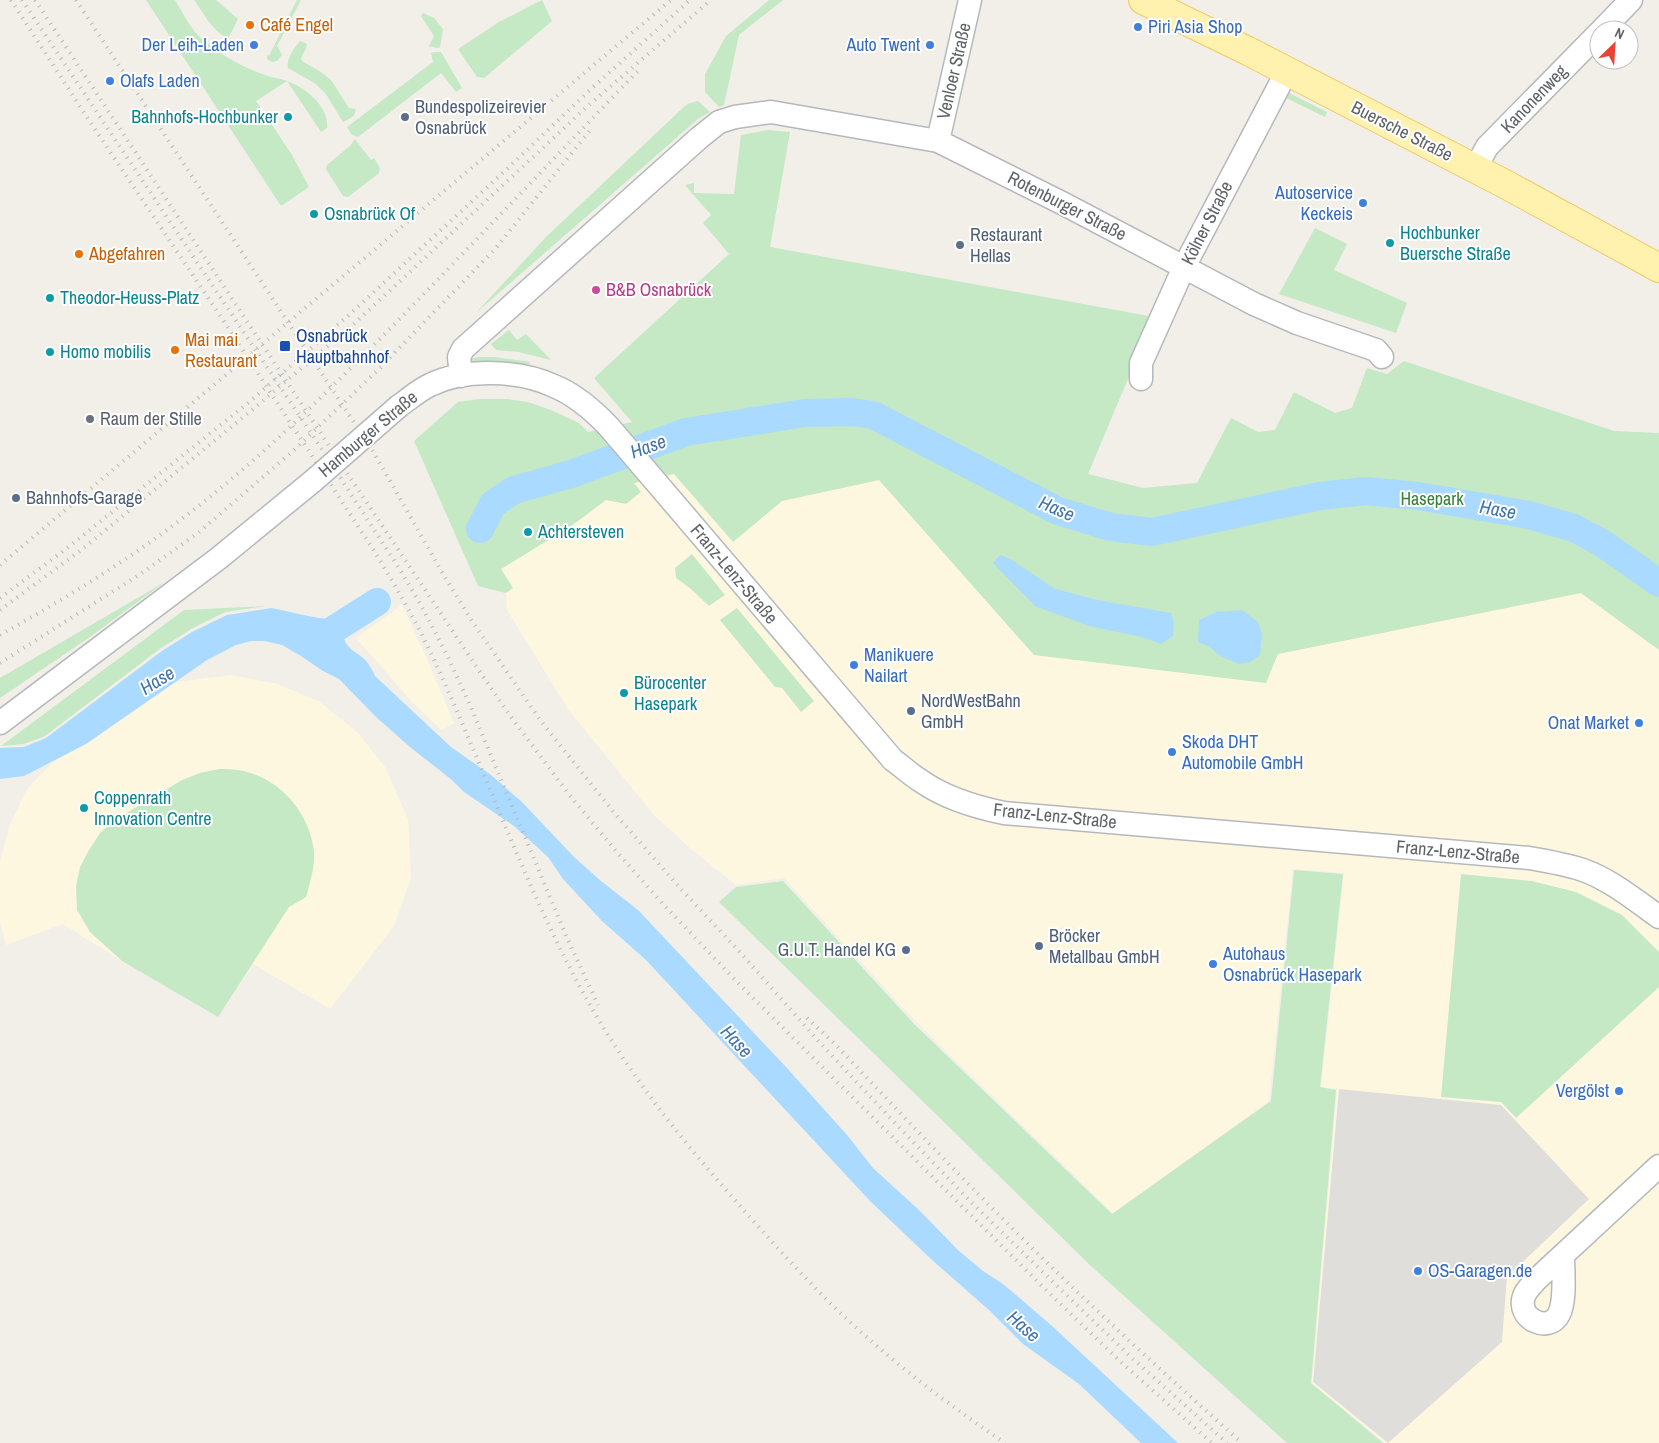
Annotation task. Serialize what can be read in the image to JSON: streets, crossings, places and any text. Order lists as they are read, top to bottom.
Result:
{
  "streets": {
    "main road": ["Buersche Straße"],
    "street": [
      "Venloer Straße",
      "Kanonenweg",
      "Rotenburger Straße",
      "Kölner Straße",
      "Hamburger Straße",
      "Franz-Lenz-Straße"
    ]
  },
  "crossings": [
    ["Venloer Straße", "Rotenburger Straße"],
    ["Kanonenweg", "Buersche Straße"],
    ["Buersche Straße", "Kölner Straße"],
    ["Rotenburger Straße", "Kölner Straße"],
    ["Rotenburger Straße", "Hamburger Straße"],
    ["Rotenburger Straße", "Franz-Lenz-Straße"],
    ["Hamburger Straße", "Franz-Lenz-Straße"]
  ],
  "water": ["Hase"],
  "parks": ["Hasepark"],
  "places": {
    "other": [
      "Café Engel",
      "Piri Asia Shop",
      "Der Leih-Laden",
      "Auto Twent",
      "Olafs Laden",
      "Bahnhofs-Hochbunker",
      "Bundespolizeirevier Osnabrück",
      "Autoservice Keckeis",
      "Osnabrück Of",
      "Hochbunker Buersche Straße",
      "Restaurant Hellas",
      "Abgefahren",
      "B&B Osnabrück",
      "Theodor-Heuss-Platz",
      "Mai mai Restaurant",
      "Homo mobilis",
      "Raum der Stille",
      "Bahnhofs-Garage",
      "Achtersteven",
      "Manikuere Nailart",
      "Bürocenter Hasepark",
      "NordWestBahn GmbH",
      "Onat Market",
      "Skoda DHT Automobile GmbH",
      "Coppenrath Innovation Centre",
      "Bröcker Metallbau GmbH",
      "G.U.T. Handel KG",
      "Autohaus Osnabrück Hasepark",
      "Vergölst",
      "OS-Garagen.de"
    ],
    "transit": ["Osnabrück Hauptbahnhof"]
  },
  "north": "top right"
}
